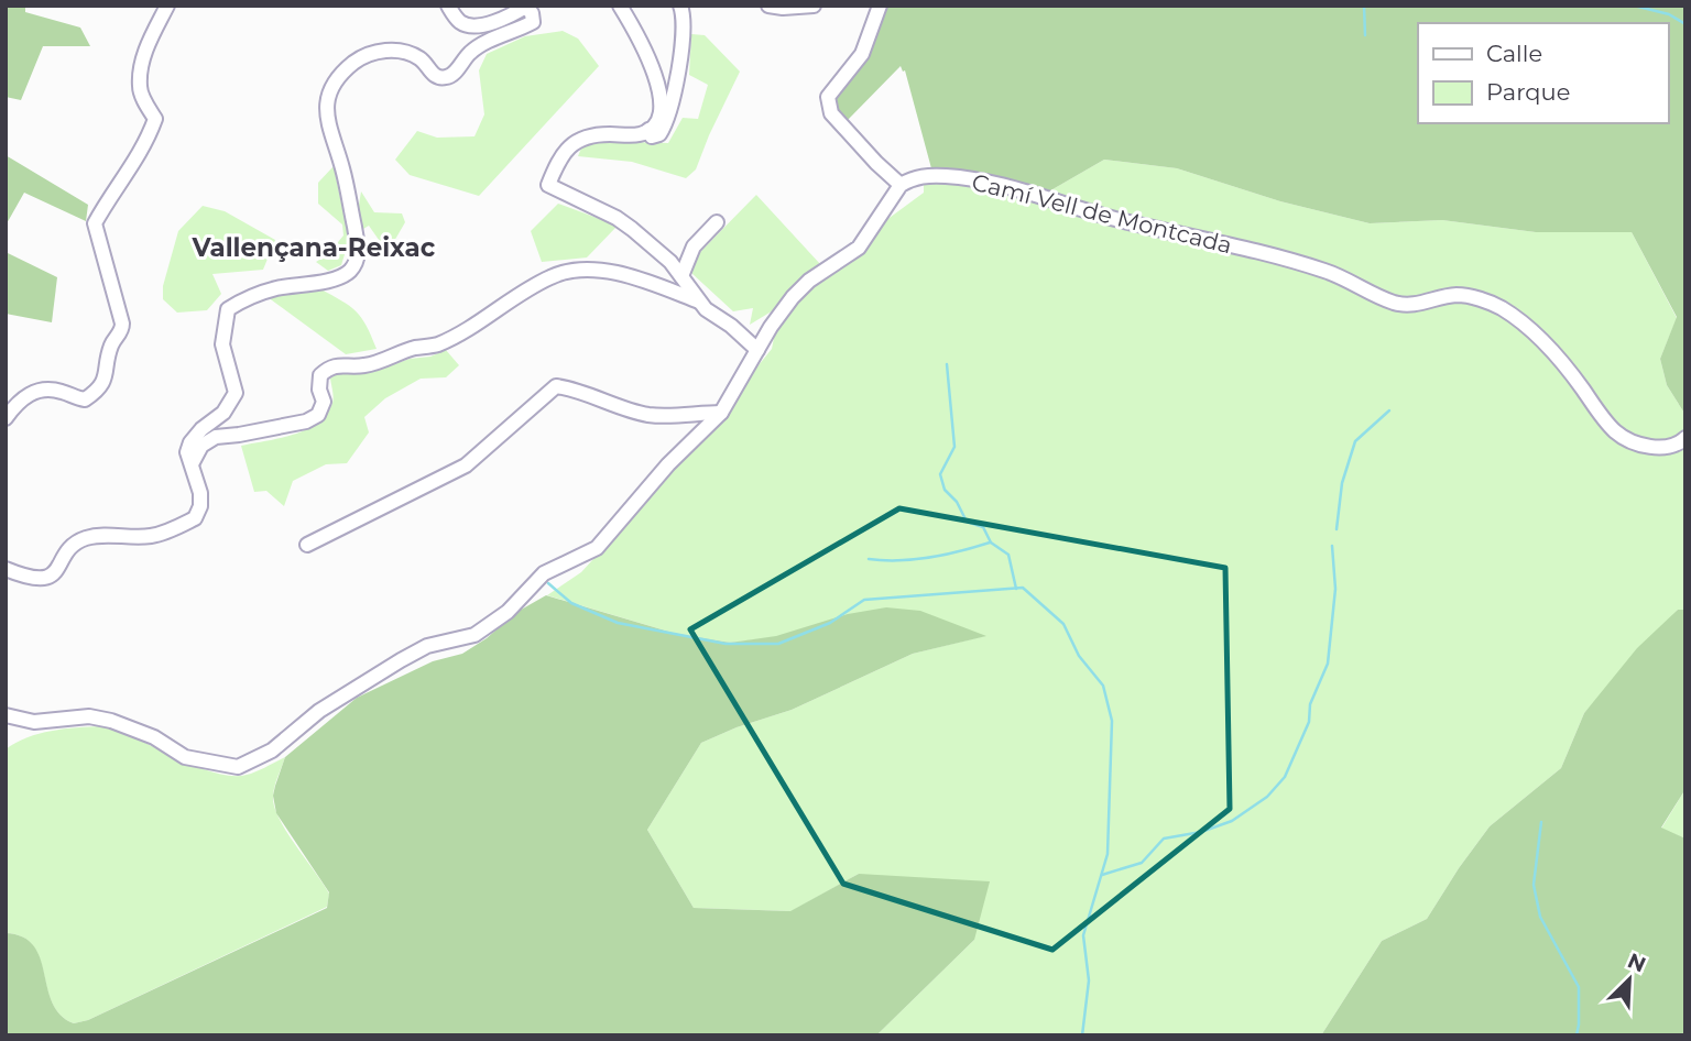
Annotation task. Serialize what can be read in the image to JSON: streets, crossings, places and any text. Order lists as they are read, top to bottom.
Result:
{
  "streets": {
    "street": ["Camí Vell de Montcada"]
  },
  "districts": ["Vallençana-Reixac"],
  "legend": ["Calle", "Parque"],
  "north": "top right"
}
